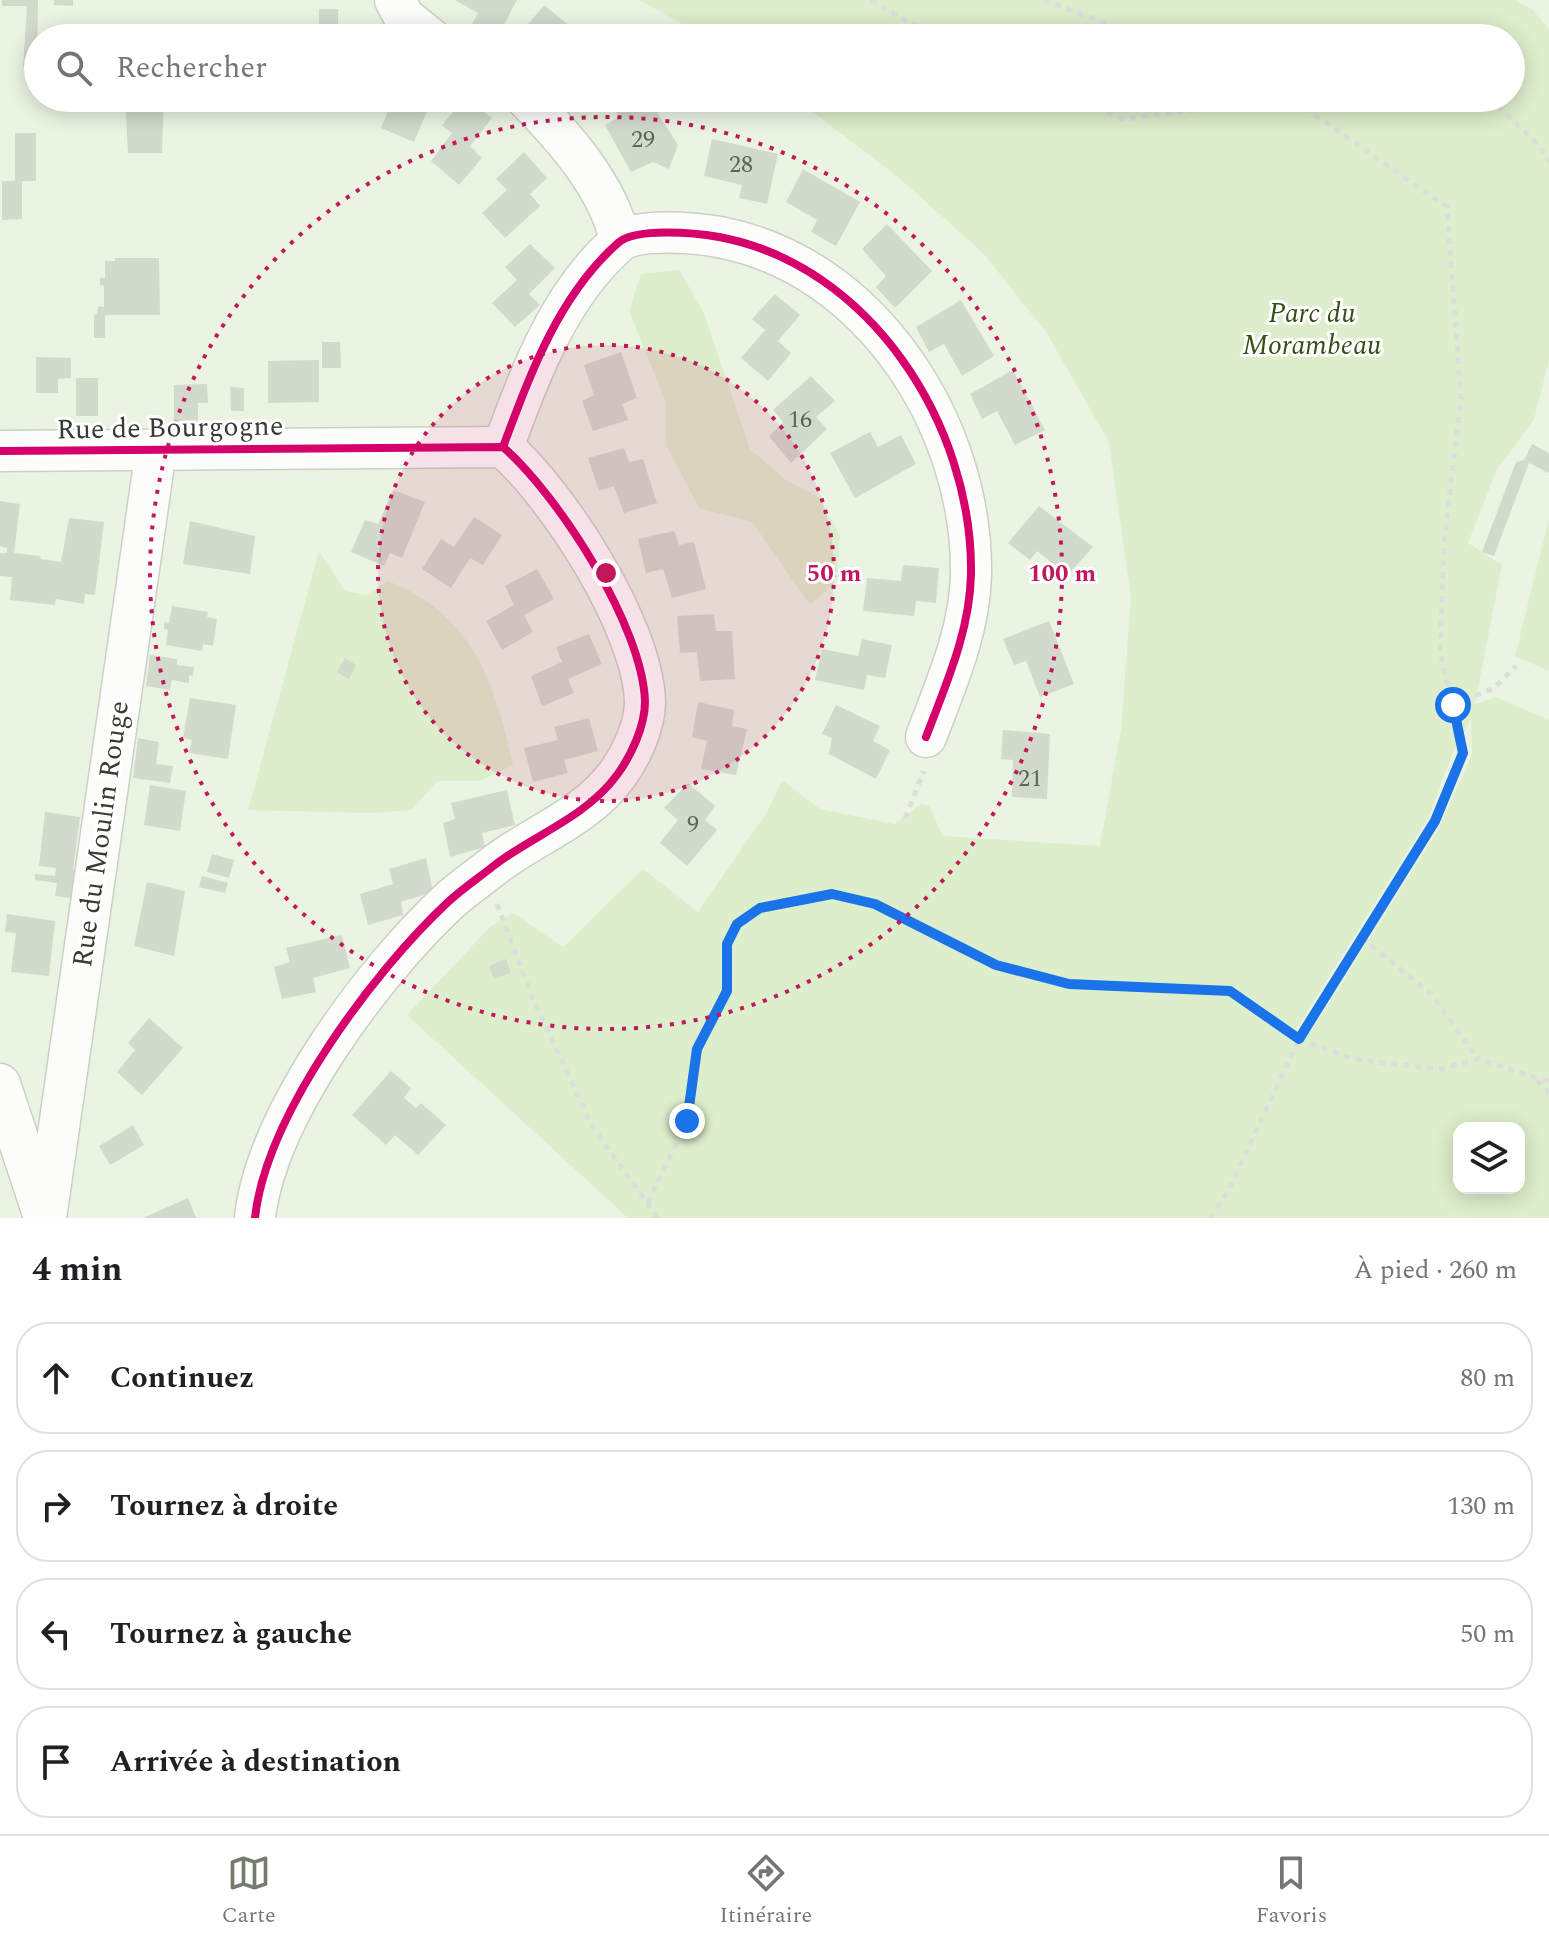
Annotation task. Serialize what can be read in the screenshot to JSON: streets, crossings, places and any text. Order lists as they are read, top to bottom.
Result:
{
  "streets": {
    "street": ["Rue de Bourgogne", "Rue du Moulin Rouge"]
  },
  "crossings": [
    ["Rue de Bourgogne", "Rue du Moulin Rouge"]
  ],
  "parks": ["Parc du Morambeau"],
  "house_numbers": [
    "29",
    "28",
    "16",
    "21",
    "9"
  ],
  "page": {
    "search": "Rechercher",
    "heading": ["4 min", "À pied · 260 m"],
    "list": [
      ["Continuez", "80 m"],
      ["Tournez à droite", "130 m"],
      ["Tournez à gauche", "50 m"],
      "Arrivée à destination"
    ],
    "nav": ["Carte", "Itinéraire", "Favoris"]
  },
  "rings": ["50 m", "100 m"]
}
